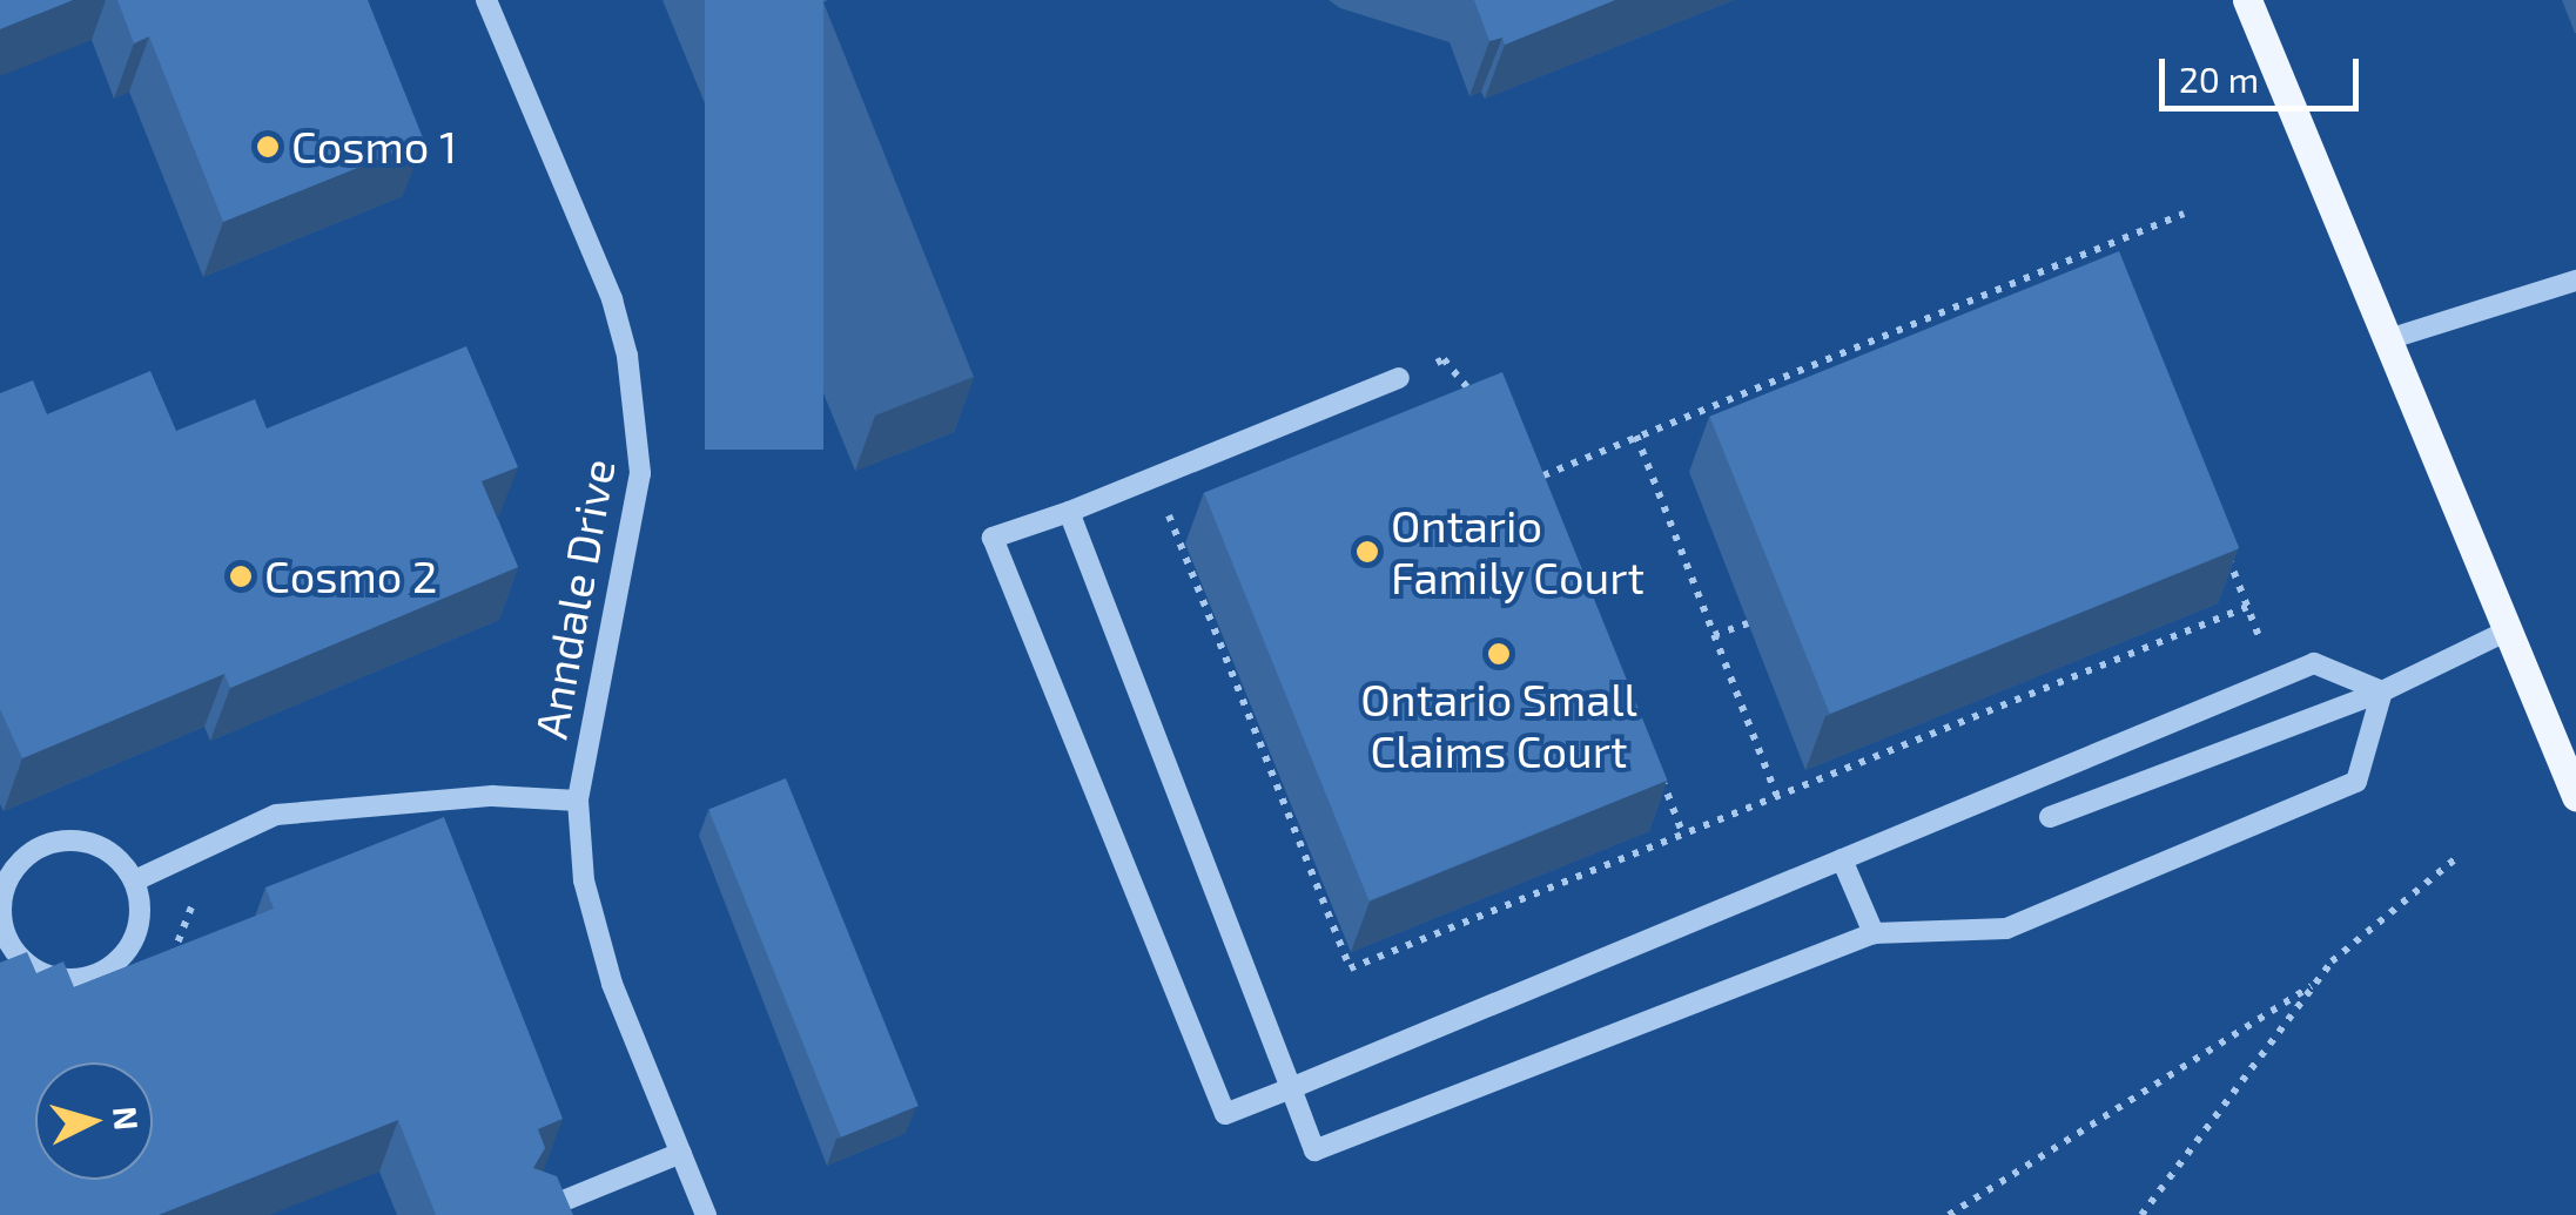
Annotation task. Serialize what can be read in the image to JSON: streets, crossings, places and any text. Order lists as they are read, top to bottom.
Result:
{
  "streets": {
    "street": ["Anndale Drive"]
  },
  "places": [
    "Cosmo 1",
    "Ontario Family Court",
    "Cosmo 2",
    "Ontario Small Claims Court"
  ],
  "scale_bar": "20 m",
  "north": "right"
}
